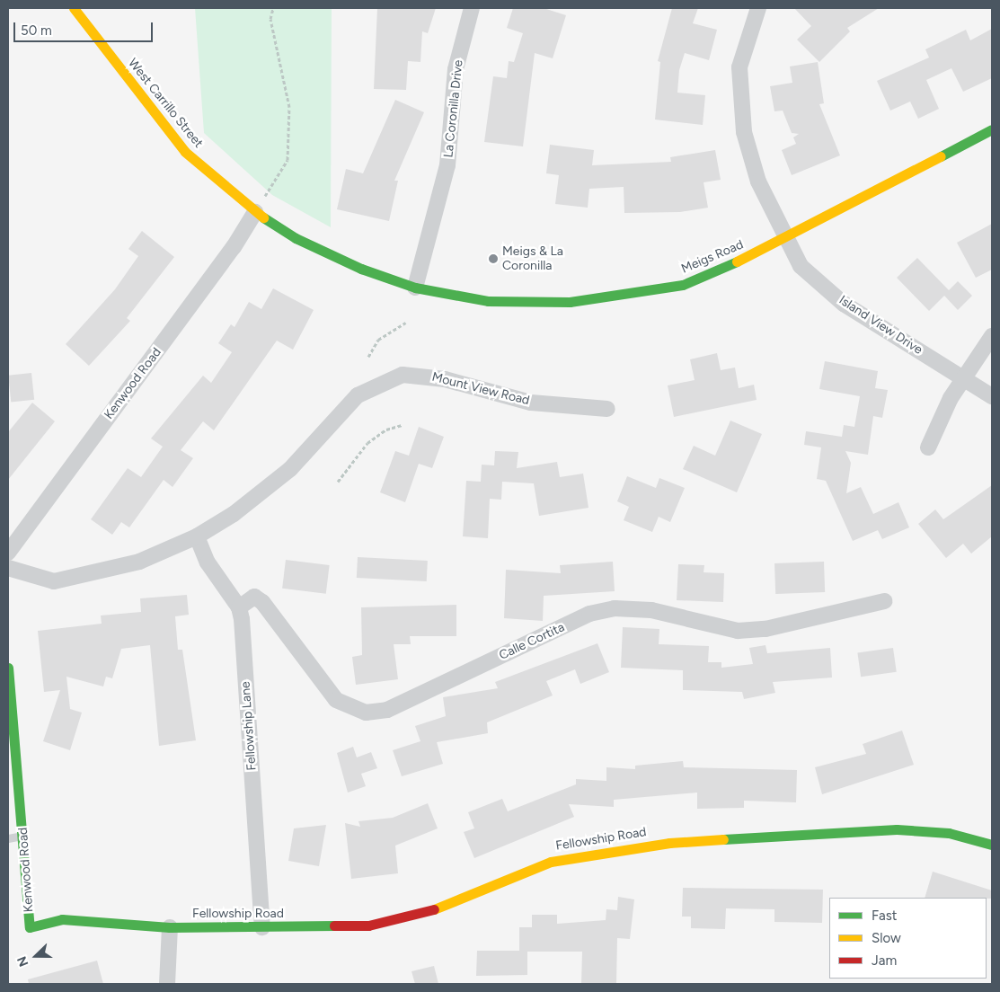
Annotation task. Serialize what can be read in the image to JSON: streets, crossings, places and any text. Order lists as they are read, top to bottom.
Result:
{
  "streets": {
    "street": [
      "West Carrillo Street",
      "La Coronilla Drive",
      "Meigs Road",
      "Island View Drive",
      "Kenwood Road",
      "Mount View Road",
      "Calle Cortita",
      "Fellowship Lane",
      "Fellowship Road"
    ]
  },
  "crossings": [
    ["West Carrillo Street", "La Coronilla Drive"],
    ["West Carrillo Street", "Meigs Road"],
    ["West Carrillo Street", "Kenwood Road"],
    ["La Coronilla Drive", "Meigs Road"],
    ["Meigs Road", "Island View Drive"],
    ["Kenwood Road", "Fellowship Road"],
    ["Calle Cortita", "Fellowship Lane"],
    ["Fellowship Lane", "Fellowship Road"]
  ],
  "places": ["Meigs & La Coronilla"],
  "legend": ["Fast", "Slow", "Jam"],
  "scale_bar": "50 m",
  "north": "left"
}
